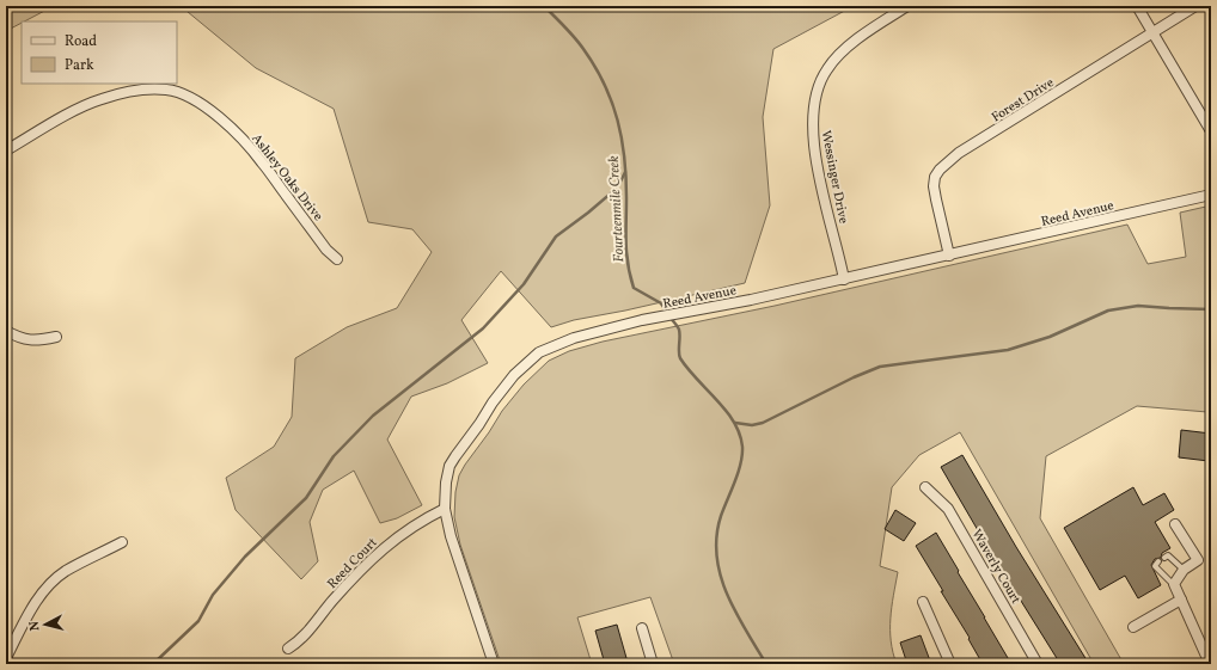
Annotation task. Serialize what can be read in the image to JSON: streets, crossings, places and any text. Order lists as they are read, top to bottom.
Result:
{
  "streets": {
    "street": [
      "Forest Drive",
      "Ashley Oaks Drive",
      "Wessinger Drive",
      "Reed Avenue",
      "Reed Court",
      "Waverly Court"
    ]
  },
  "crossings": [
    ["Forest Drive", "Reed Avenue"],
    ["Wessinger Drive", "Reed Avenue"],
    ["Reed Avenue", "Reed Court"]
  ],
  "water": ["Fourteenmile Creek"],
  "legend": ["Road", "Park"],
  "north": "left"
}
